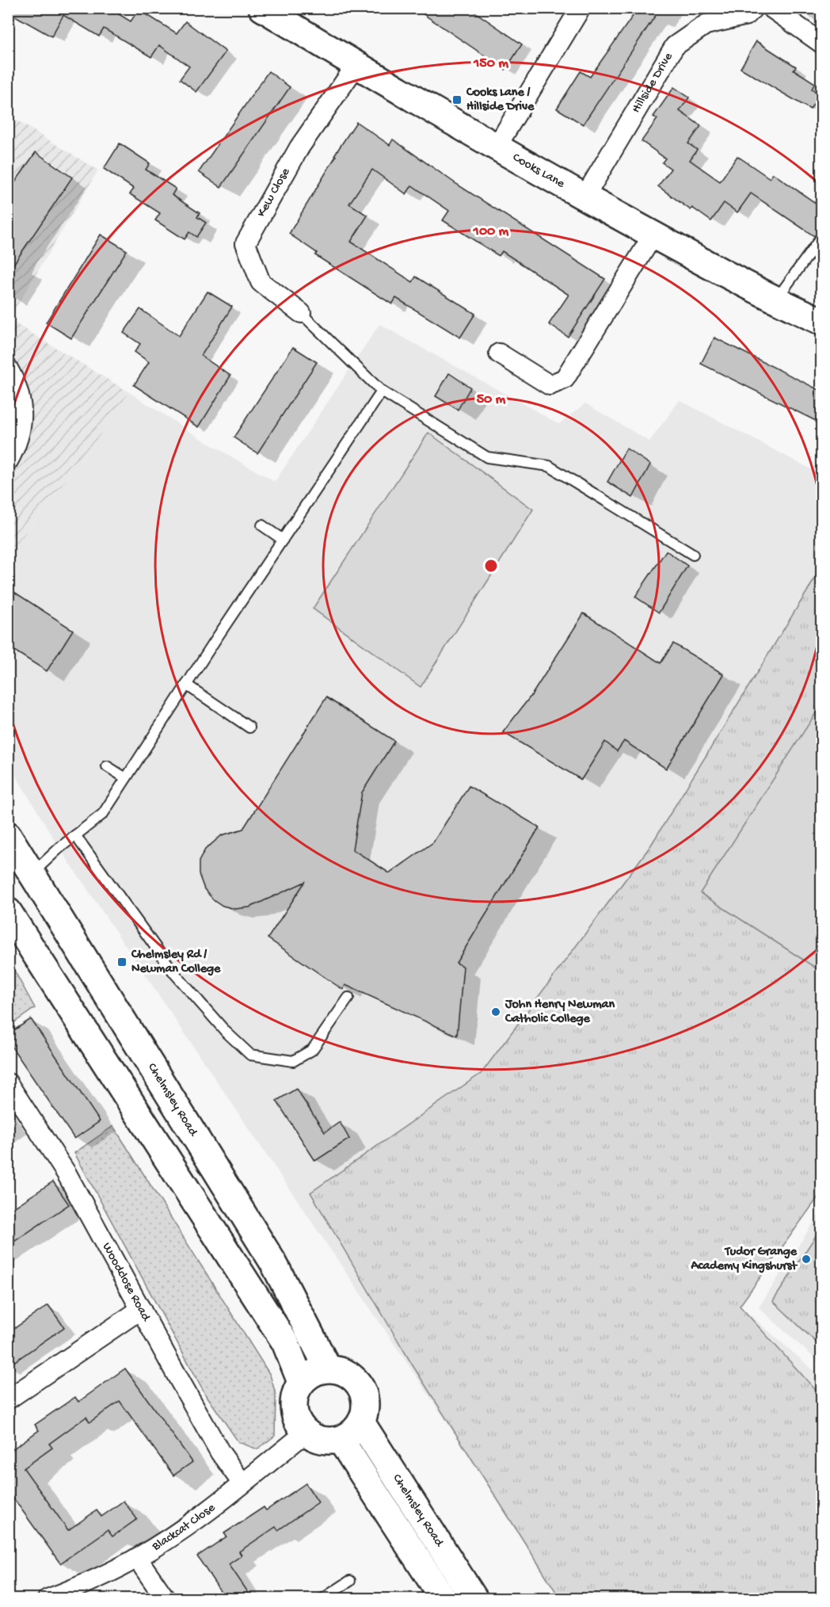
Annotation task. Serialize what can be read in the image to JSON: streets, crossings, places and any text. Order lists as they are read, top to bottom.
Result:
{
  "streets": {
    "street": [
      "Hillside Drive",
      "Cooks Lane",
      "Kew Close",
      "Chelmsley Road",
      "Woodclose Road",
      "Blackcat Close"
    ]
  },
  "crossings": [
    ["Hillside Drive", "Cooks Lane"],
    ["Cooks Lane", "Kew Close"],
    ["Chelmsley Road", "Blackcat Close"],
    ["Woodclose Road", "Blackcat Close"]
  ],
  "places": {
    "transit": ["Cooks Lane / Hillside Drive", "Chelmsley Rd / Newman College"],
    "other": ["John Henry Newman Catholic College", "Tudor Grange Academy Kingshurst"]
  },
  "rings": ["150 m", "100 m", "50 m"]
}
